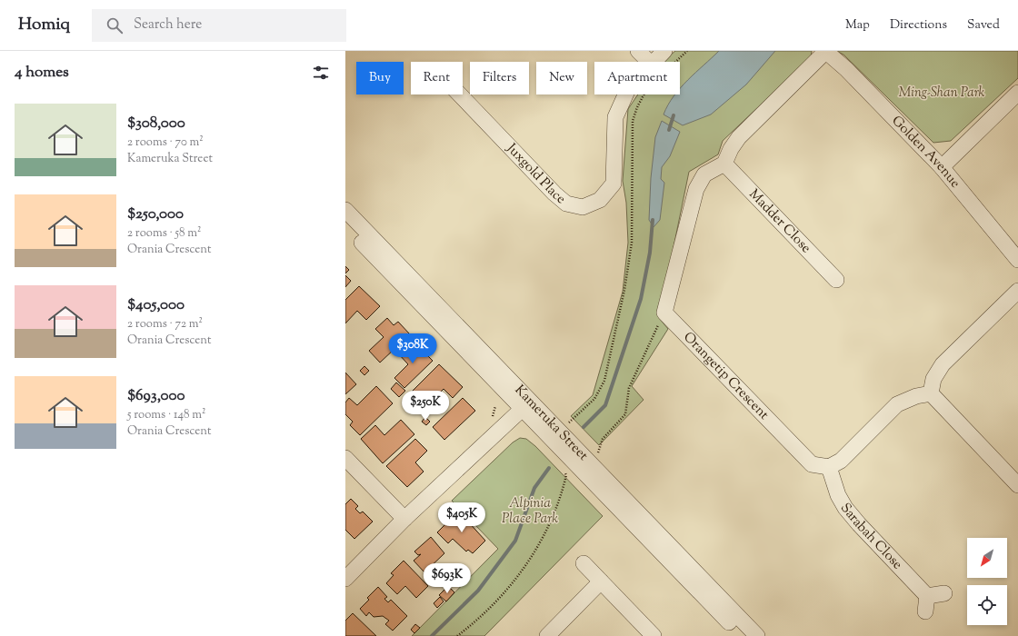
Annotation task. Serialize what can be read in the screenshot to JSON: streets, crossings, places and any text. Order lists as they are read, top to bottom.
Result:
{
  "streets": {
    "street": [
      "Golden Avenue",
      "Juxgold Place",
      "Madder Close",
      "Orangetip Crescent",
      "Kameruka Street",
      "Sarabah Close"
    ]
  },
  "crossings": [
    ["Orangetip Crescent", "Sarabah Close"]
  ],
  "parks": ["Ming-Shan Park", "Alpinia Place Park"],
  "north": "bottom left",
  "page": {
    "header": "Homiq",
    "search": "Search here",
    "nav": ["Map", "Directions", "Saved"],
    "heading": "4 homes",
    "chip": [
      "Buy",
      "Rent",
      "Filters",
      "New",
      "Apartment"
    ],
    "list": [
      {
        "name": "$308,000",
        "note": "2 rooms · 70 m² · Kameruka Street"
      },
      {
        "name": "$250,000",
        "note": "2 rooms · 58 m² · Orania Crescent"
      },
      {
        "name": "$405,000",
        "note": "2 rooms · 72 m² · Orania Crescent"
      },
      {
        "name": "$693,000",
        "note": "5 rooms · 148 m² · Orania Crescent"
      }
    ],
    "price": [
      "$308K",
      "$250K",
      "$405K",
      "$693K"
    ]
  }
}
